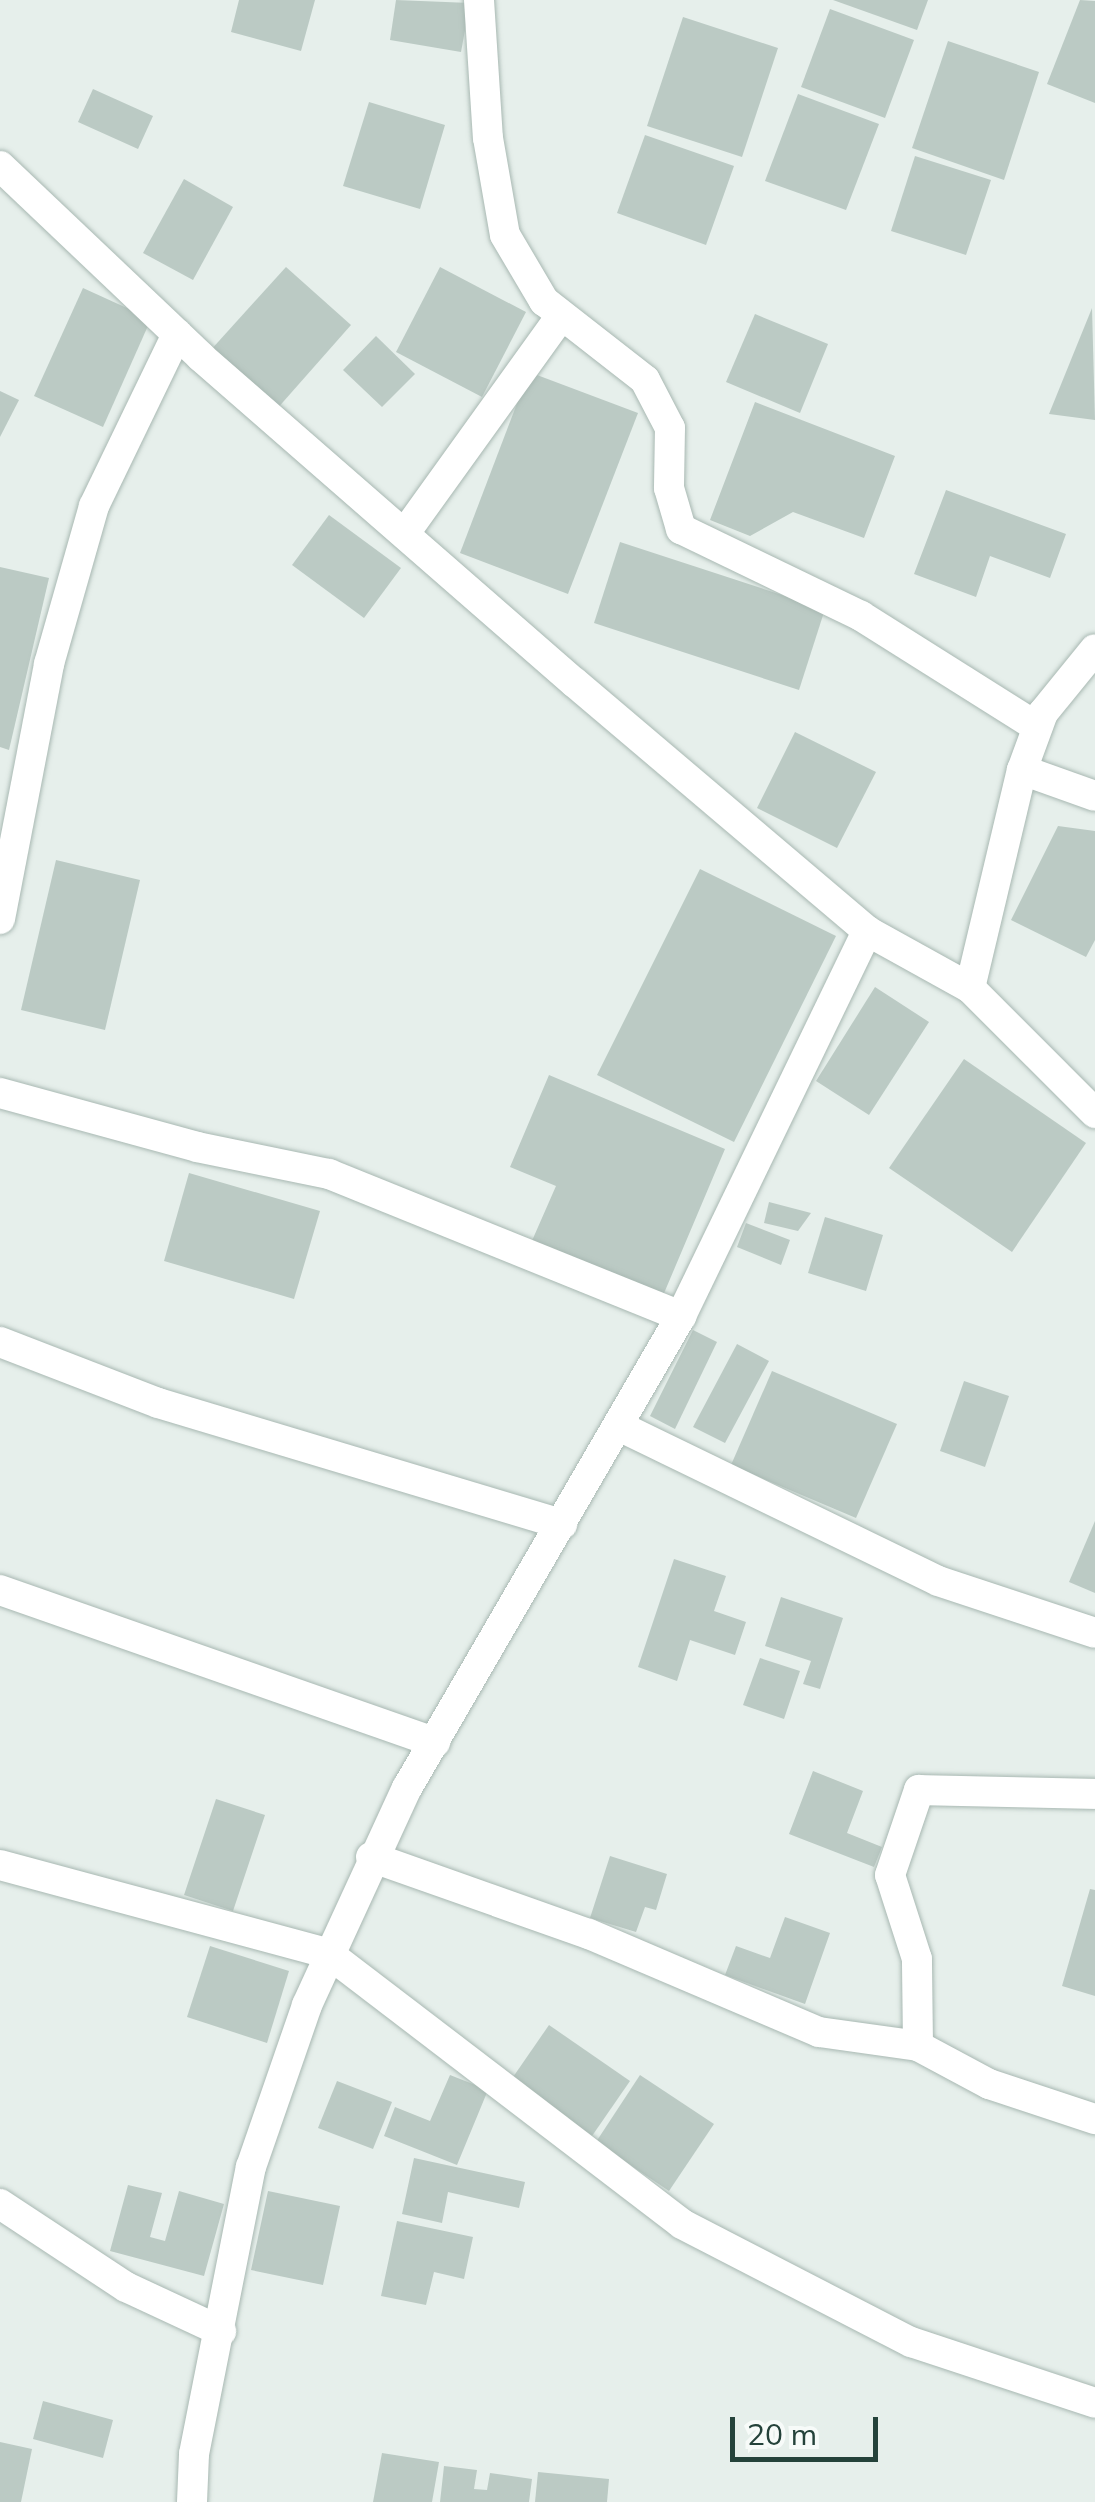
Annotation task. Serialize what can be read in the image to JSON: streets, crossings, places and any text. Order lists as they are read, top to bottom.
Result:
{
  "scale_bar": "20 m"
}
